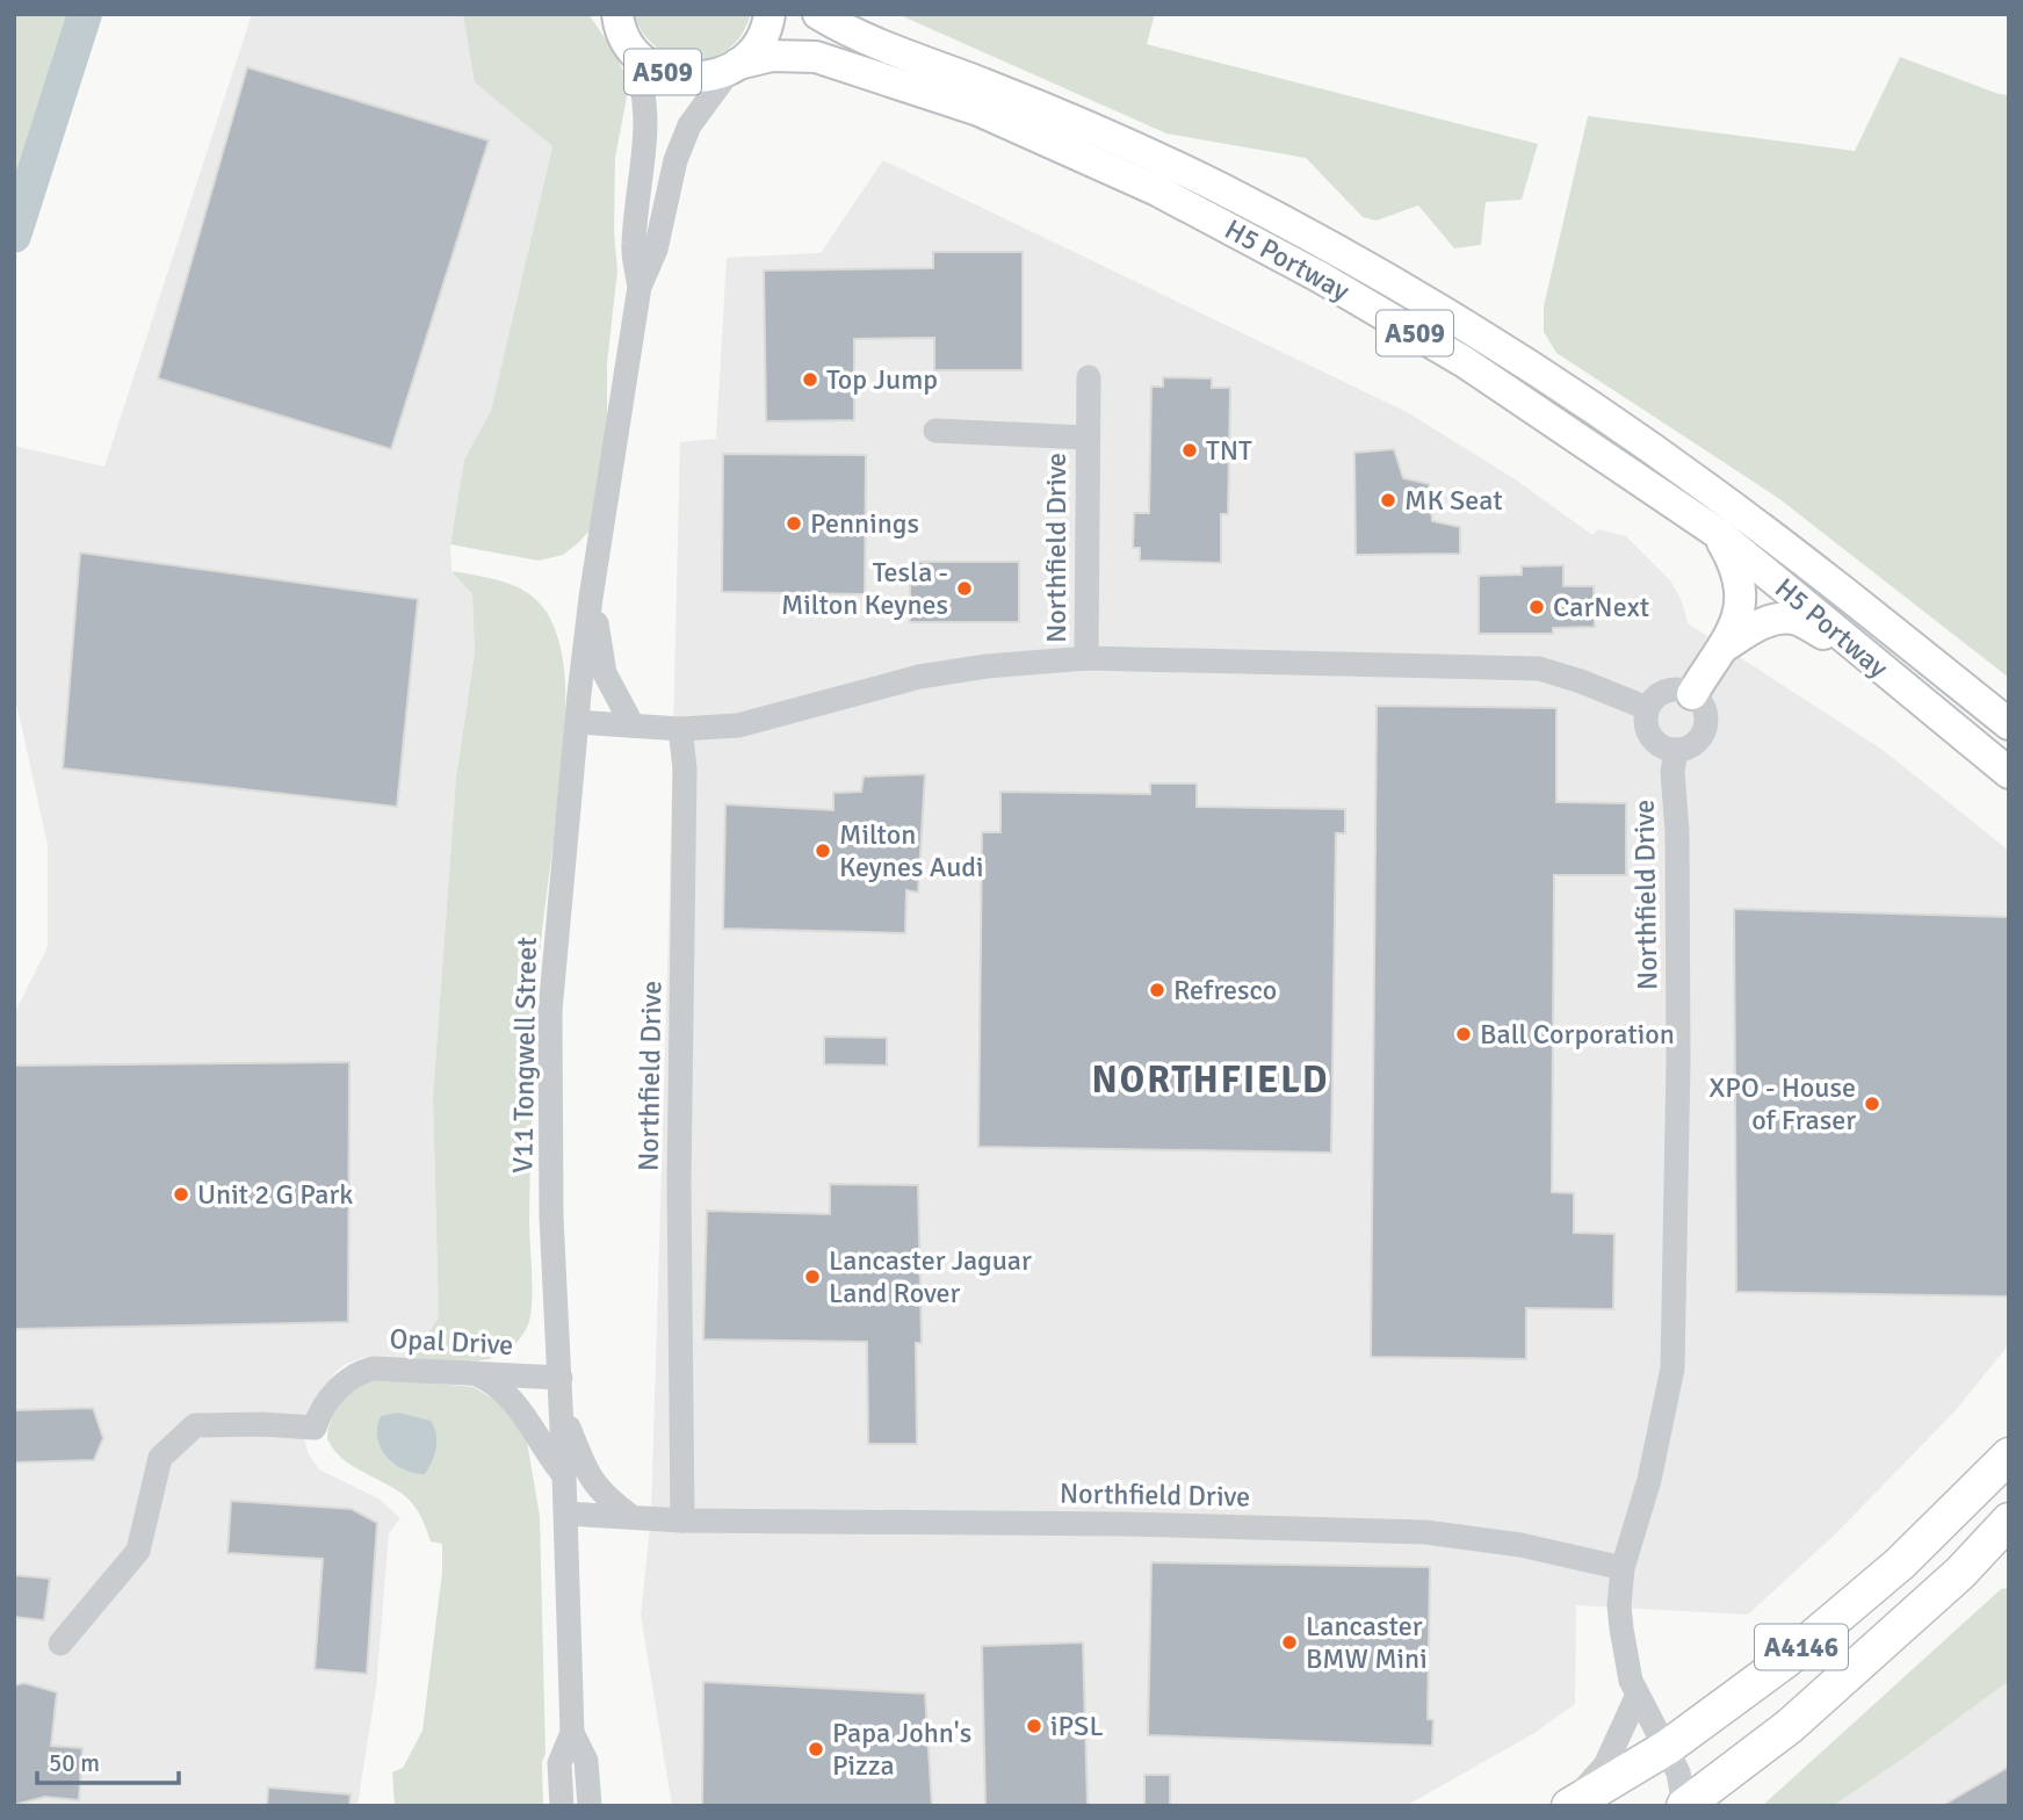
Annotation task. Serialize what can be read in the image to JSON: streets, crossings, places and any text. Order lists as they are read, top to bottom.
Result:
{
  "streets": {
    "highway": ["A4146"],
    "main road": ["A509", "H5 Portway"],
    "street": ["Northfield Drive", "V11 Tongwell Street", "Opal Drive"]
  },
  "crossings": [
    ["A509", "H5 Portway"],
    ["A509", "V11 Tongwell Street"],
    ["H5 Portway", "V11 Tongwell Street"],
    ["Northfield Drive", "V11 Tongwell Street"],
    ["Northfield Drive", "A4146"],
    ["V11 Tongwell Street", "Opal Drive"]
  ],
  "districts": ["NORTHFIELD"],
  "places": [
    "Top Jump",
    "TNT",
    "MK Seat",
    "Pennings",
    "Tesla - Milton Keynes",
    "CarNext",
    "Milton Keynes Audi",
    "Refresco",
    "Ball Corporation",
    "XPO - House of Fraser",
    "Unit 2 G Park",
    "Lancaster Jaguar Land Rover",
    "Lancaster BMW Mini",
    "iPSL",
    "Papa John's Pizza"
  ],
  "scale_bar": "50 m"
}
